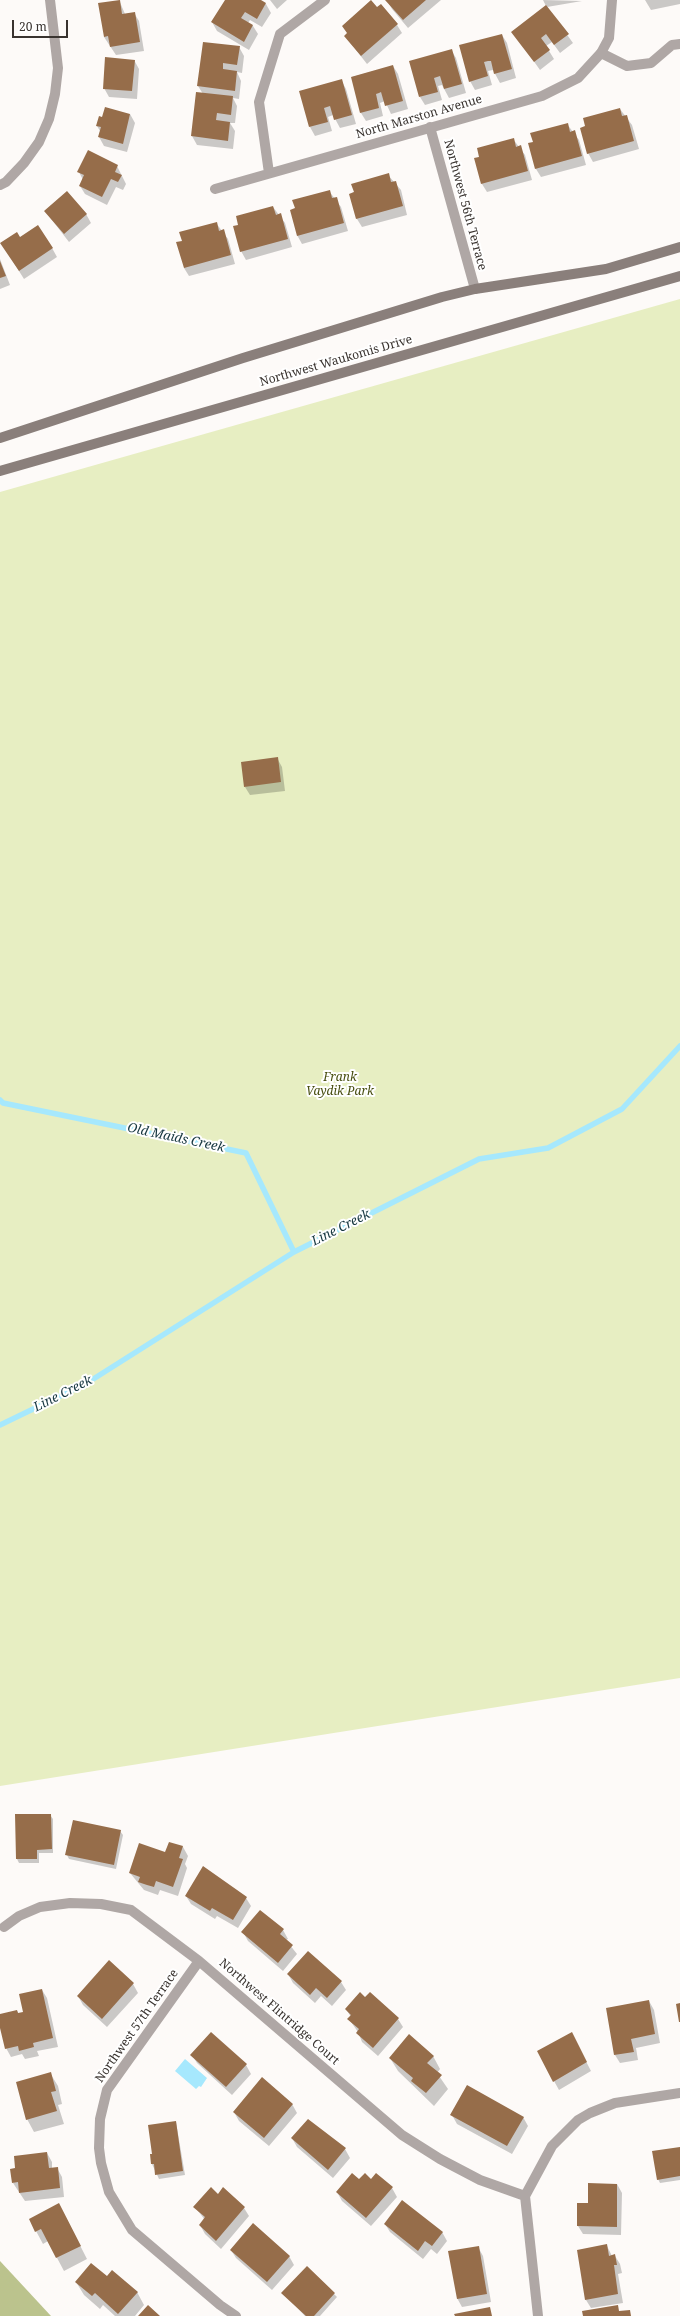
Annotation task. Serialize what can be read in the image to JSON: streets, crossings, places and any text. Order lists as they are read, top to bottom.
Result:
{
  "streets": {
    "main road": ["Northwest Waukomis Drive"],
    "street": [
      "North Marston Avenue",
      "Northwest 56th Terrace",
      "Northwest Flintridge Court",
      "Northwest 57th Terrace"
    ]
  },
  "crossings": [
    ["North Marston Avenue", "Northwest 56th Terrace"],
    ["Northwest Flintridge Court", "Northwest 57th Terrace"]
  ],
  "water": ["Old Maids Creek", "Line Creek"],
  "parks": ["Frank Vaydik Park"],
  "scale_bar": "20 m"
}
